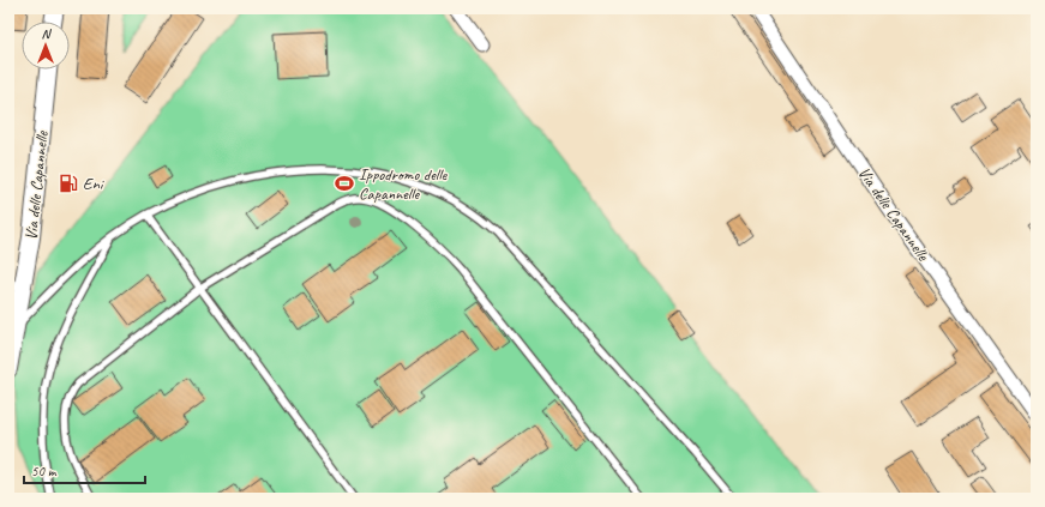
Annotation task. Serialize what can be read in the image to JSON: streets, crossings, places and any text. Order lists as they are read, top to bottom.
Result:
{
  "streets": {
    "street": ["Via delle Capannelle"]
  },
  "places": {
    "fuel station": ["Eni"],
    "sports": ["Ippodromo delle Capannelle"]
  },
  "scale_bar": "50 m",
  "north": "top"
}
